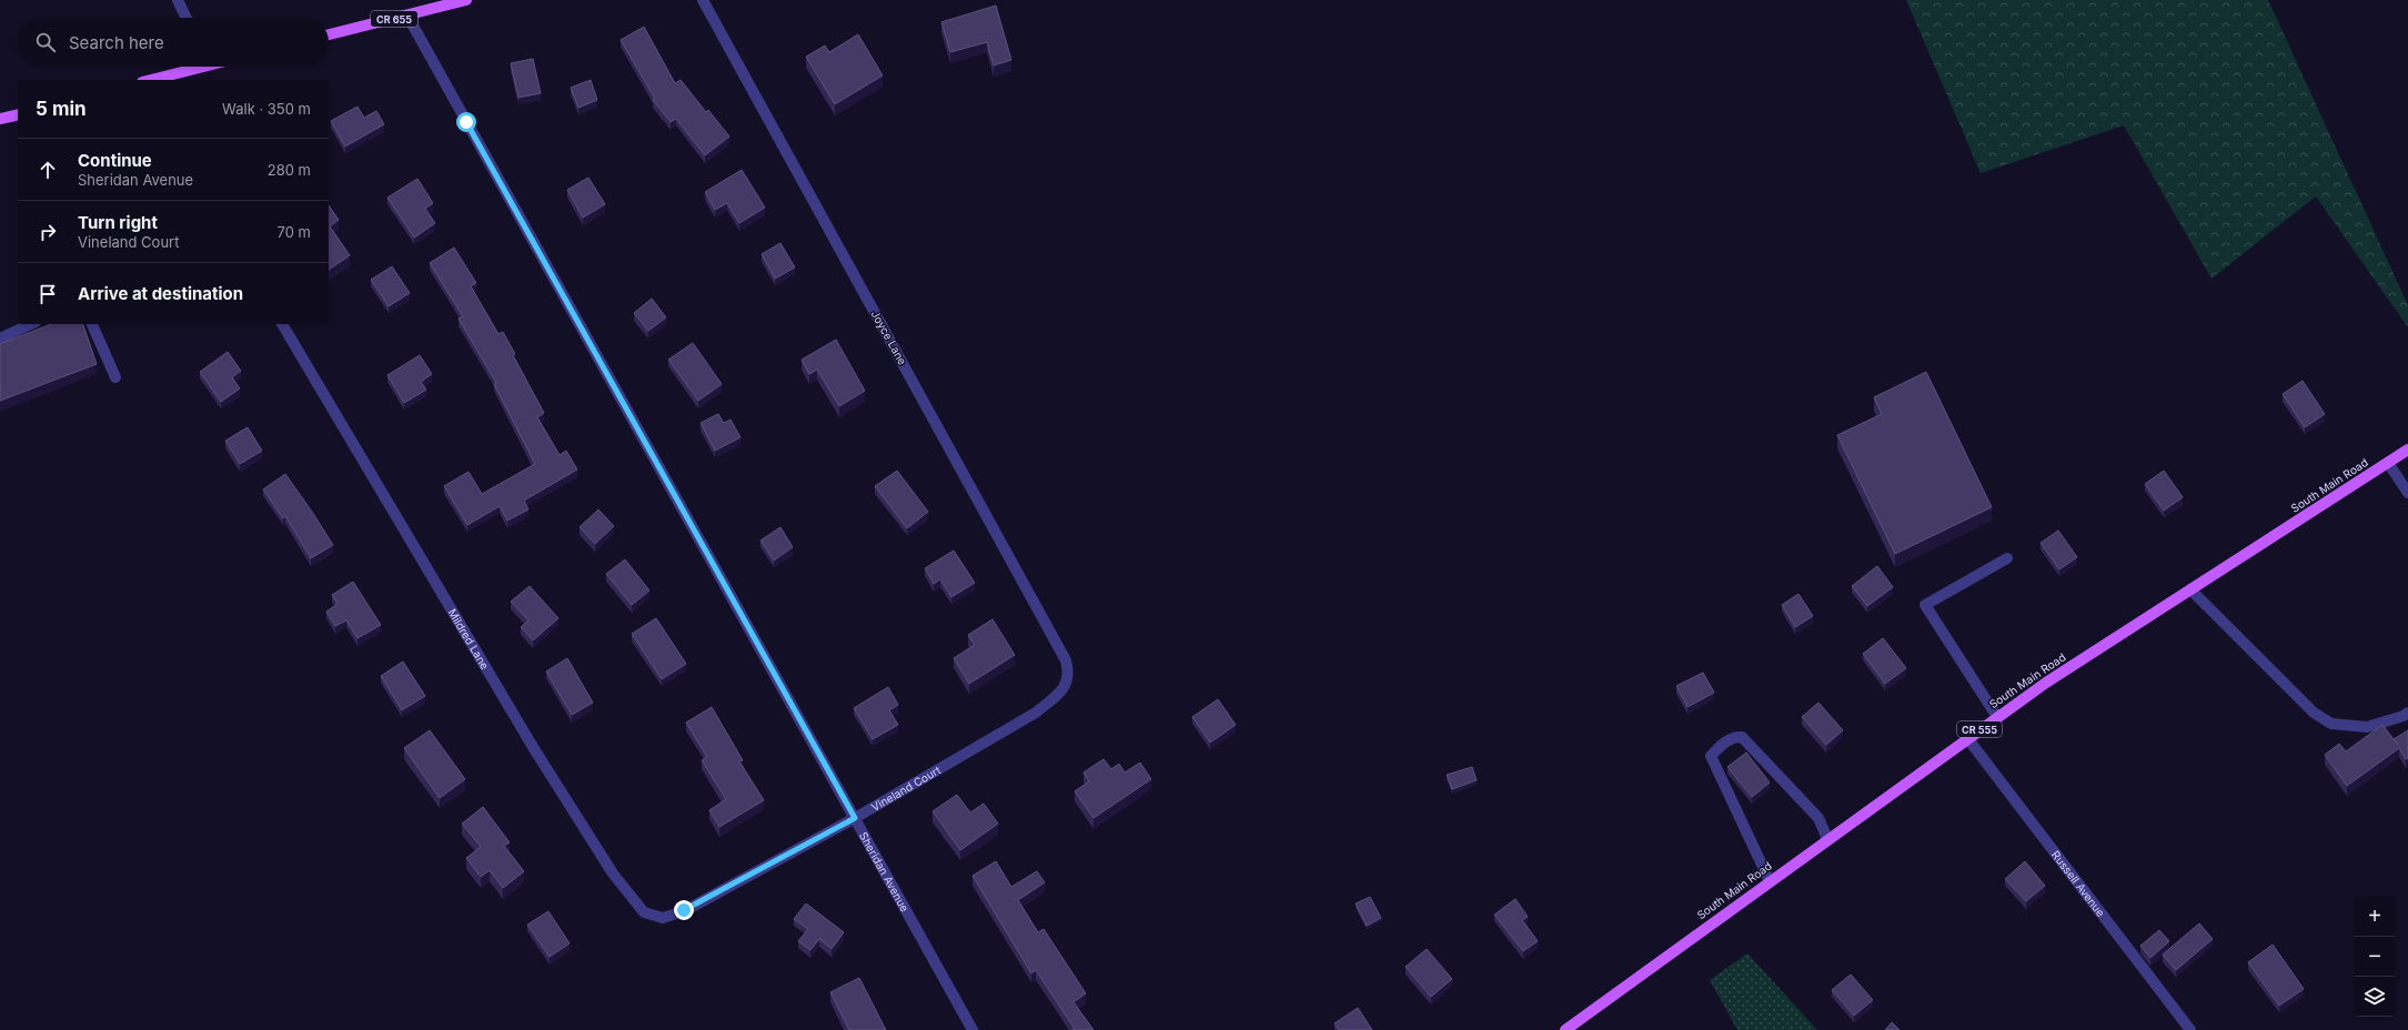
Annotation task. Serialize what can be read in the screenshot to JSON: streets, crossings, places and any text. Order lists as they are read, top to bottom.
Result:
{
  "streets": {
    "main road": ["CR 655", "South Main Road", "CR 555"],
    "street": [
      "Joyce Lane",
      "Mildred Lane",
      "Vineland Court",
      "Sheridan Avenue",
      "Russell Avenue"
    ]
  },
  "crossings": [
    ["CR 655", "Sheridan Avenue"],
    ["Joyce Lane", "Vineland Court"],
    ["South Main Road", "Russell Avenue"],
    ["Mildred Lane", "Vineland Court"],
    ["Vineland Court", "Sheridan Avenue"]
  ],
  "page": {
    "search": "Search here",
    "heading": ["5 min", "Walk · 350 m"],
    "list": [
      ["Continue", "Sheridan Avenue", "280 m"],
      ["Turn right", "Vineland Court", "70 m"],
      "Arrive at destination"
    ],
    "map_buttons": ["+", "−"]
  }
}
